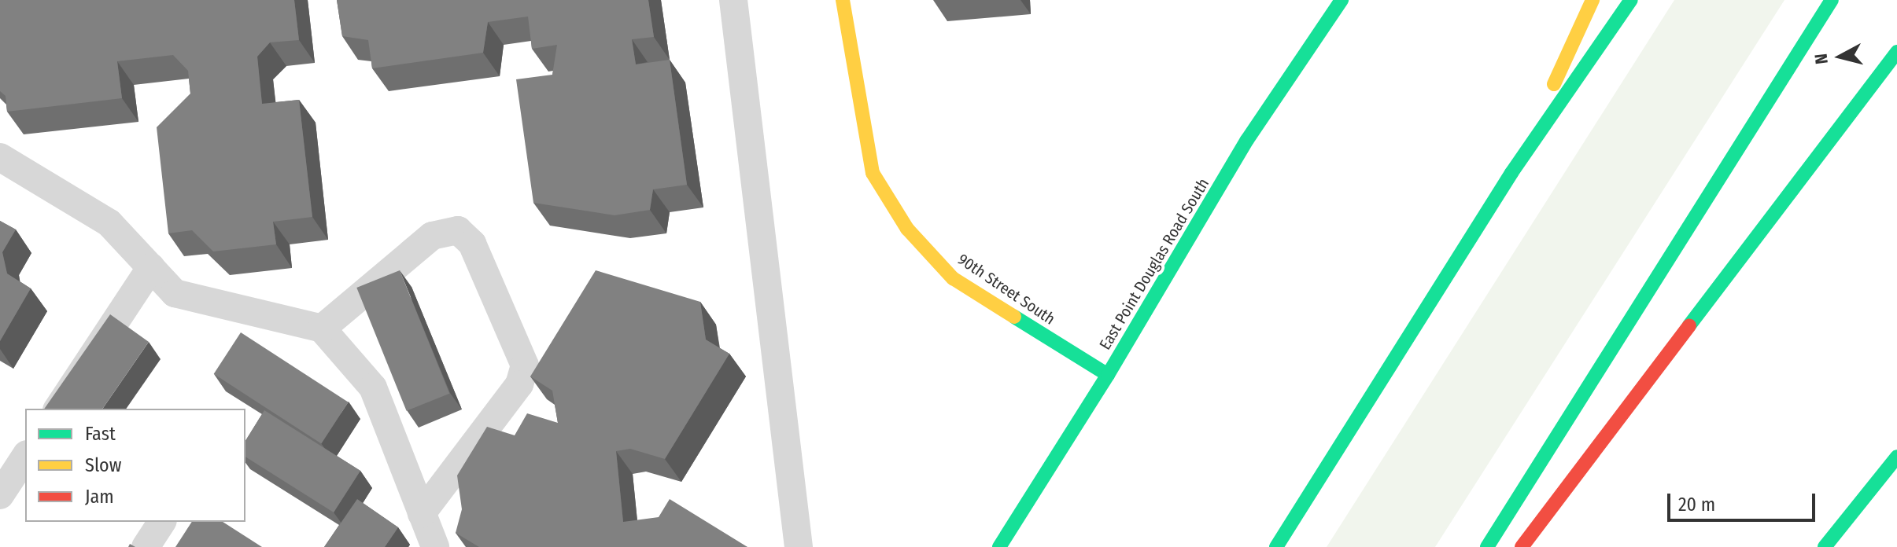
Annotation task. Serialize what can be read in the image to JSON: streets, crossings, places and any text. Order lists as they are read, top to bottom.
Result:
{
  "streets": {
    "main road": ["East Point Douglas Road South", "90th Street South"]
  },
  "crossings": [
    ["East Point Douglas Road South", "90th Street South"]
  ],
  "legend": ["Fast", "Slow", "Jam"],
  "scale_bar": "20 m",
  "north": "left"
}
